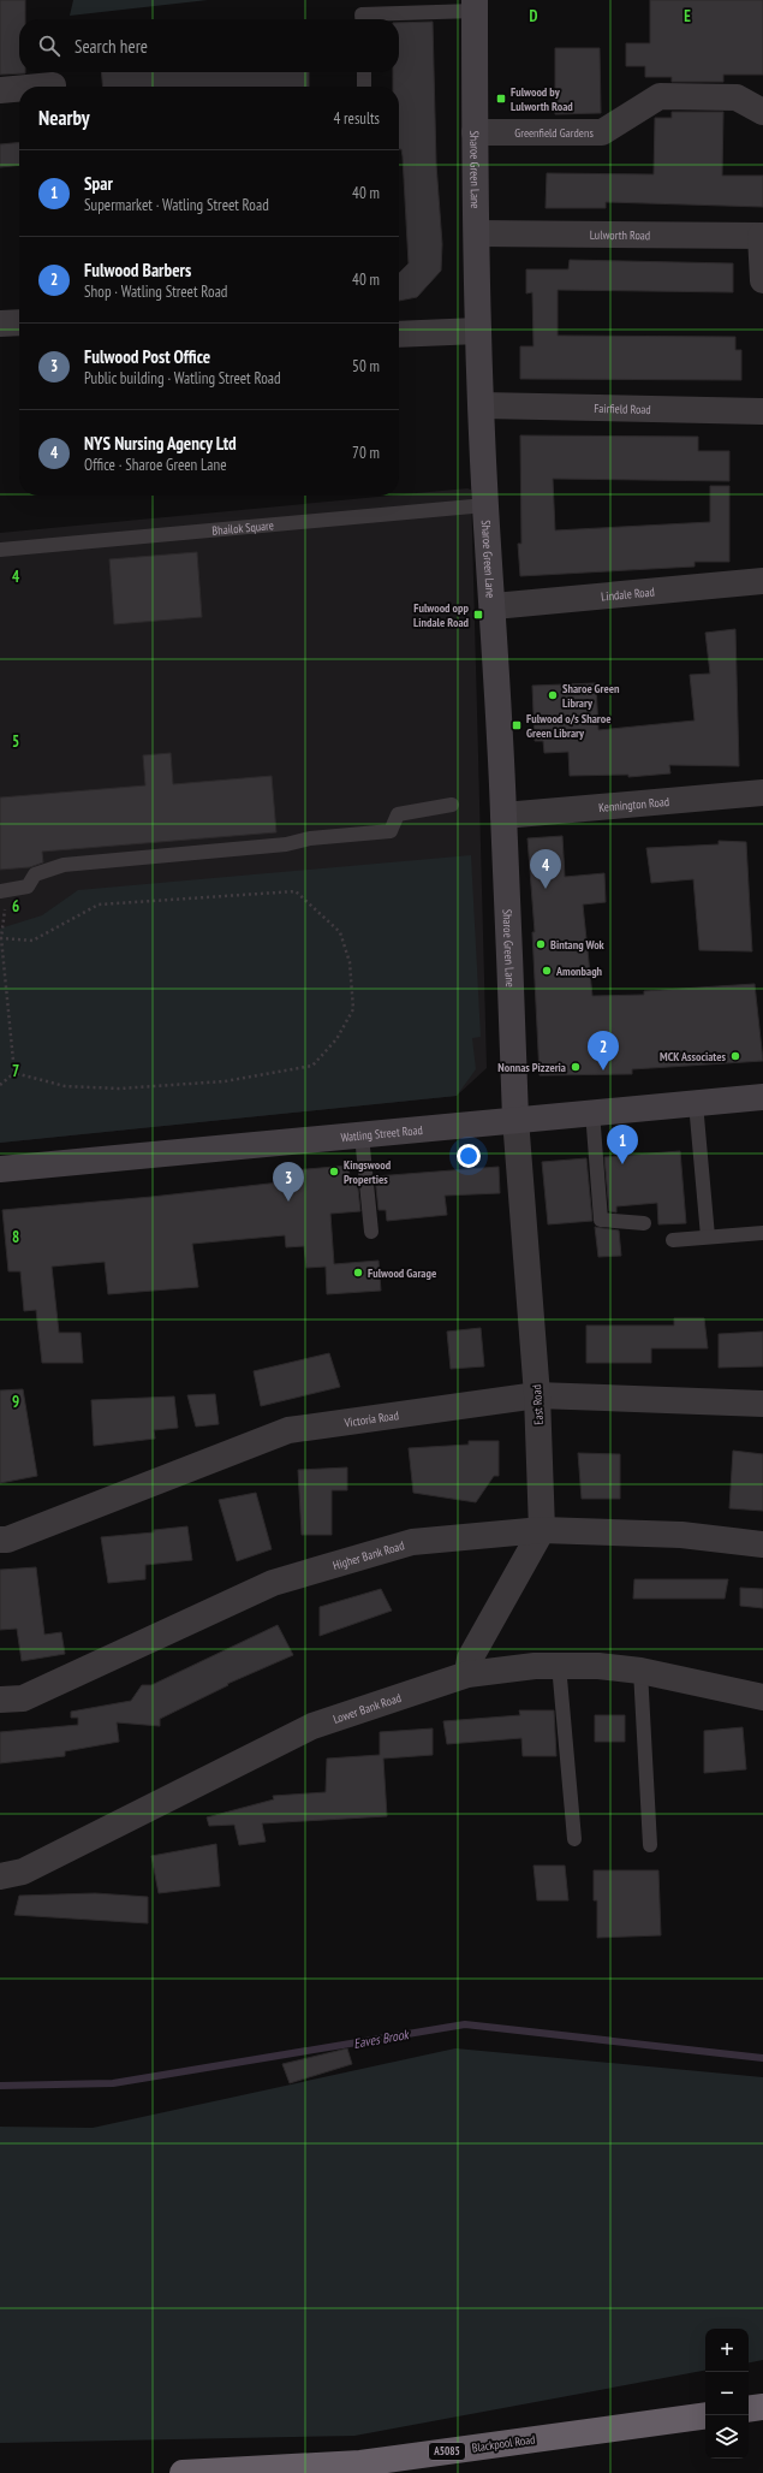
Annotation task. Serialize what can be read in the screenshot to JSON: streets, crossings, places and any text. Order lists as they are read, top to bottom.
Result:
{
  "streets": {
    "highway": ["Blackpool Road", "A5085"],
    "street": [
      "Greenfield Gardens",
      "Sharoe Green Lane",
      "Lulworth Road",
      "Fairfield Road",
      "Lindale Road",
      "Kennington Road",
      "Watling Street Road",
      "East Road",
      "Victoria Road",
      "Higher Bank Road",
      "Lower Bank Road"
    ],
    "lane": ["Bhailok Square"]
  },
  "crossings": [
    ["Greenfield Gardens", "Sharoe Green Lane"],
    ["Sharoe Green Lane", "Lulworth Road"],
    ["Sharoe Green Lane", "Fairfield Road"],
    ["Sharoe Green Lane", "Bhailok Square"],
    ["Sharoe Green Lane", "Lindale Road"],
    ["Sharoe Green Lane", "Kennington Road"],
    ["Sharoe Green Lane", "Watling Street Road"],
    ["Sharoe Green Lane", "East Road"],
    ["Watling Street Road", "East Road"],
    ["East Road", "Victoria Road"],
    ["East Road", "Higher Bank Road"]
  ],
  "water": ["Eaves Brook"],
  "places": {
    "transit": ["Fulwood by Lulworth Road", "Fulwood opp Lindale Road", "Fulwood o/s Sharoe Green Library"],
    "other": [
      "Sharoe Green Library",
      "Bintang Wok",
      "Amonbagh",
      "MCK Associates",
      "Nonnas Pizzeria",
      "Kingswood Properties",
      "Fulwood Garage"
    ]
  },
  "page": {
    "search": "Search here",
    "heading": ["Nearby", "4 results"],
    "list": [
      {
        "mark": "1",
        "name": "Spar",
        "note": "Supermarket · Watling Street Road",
        "value": "40 m"
      },
      {
        "mark": "2",
        "name": "Fulwood Barbers",
        "note": "Shop · Watling Street Road",
        "value": "40 m"
      },
      {
        "mark": "3",
        "name": "Fulwood Post Office",
        "note": "Public building · Watling Street Road",
        "value": "50 m"
      },
      {
        "mark": "4",
        "name": "NYS Nursing Agency Ltd",
        "note": "Office · Sharoe Green Lane",
        "value": "70 m"
      }
    ],
    "pins": [
      "4",
      "2",
      "1",
      "3"
    ],
    "map_buttons": ["+", "−"]
  },
  "grid": {
    "columns": ["D", "E"],
    "rows": [
      "4",
      "5",
      "6",
      "7",
      "8",
      "9"
    ]
  }
}
